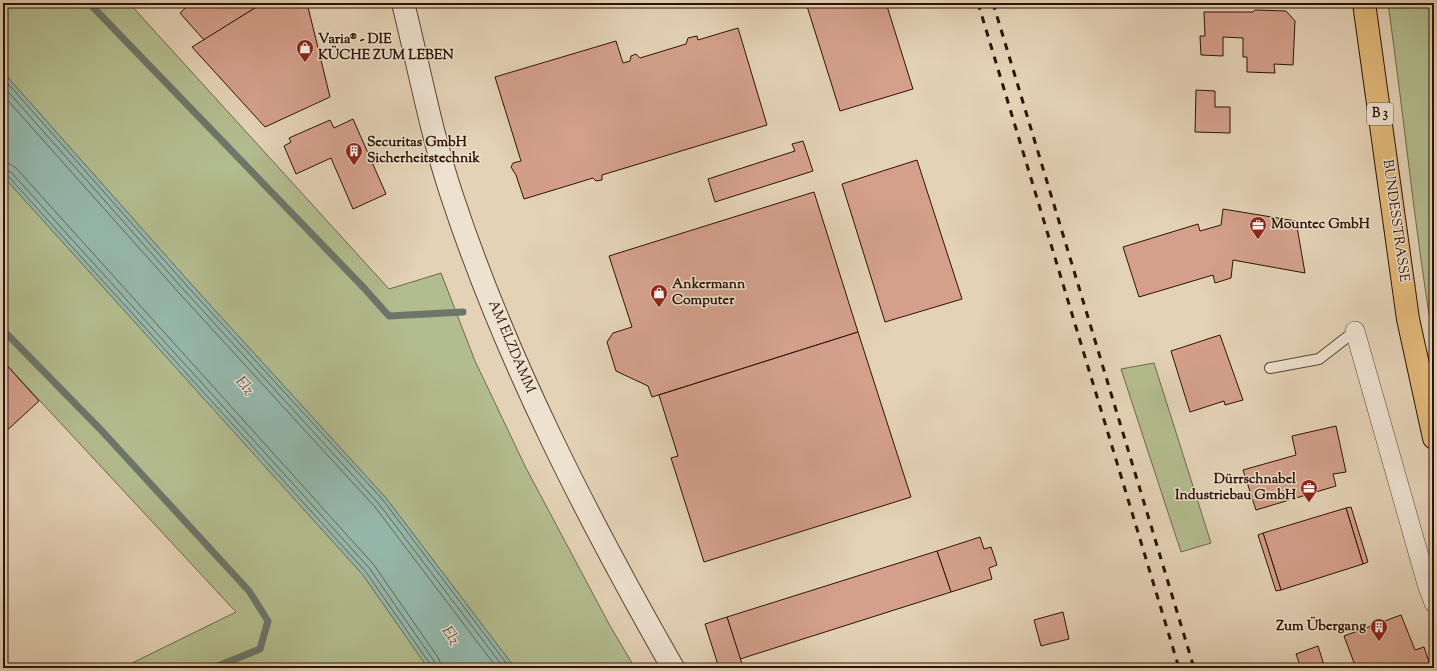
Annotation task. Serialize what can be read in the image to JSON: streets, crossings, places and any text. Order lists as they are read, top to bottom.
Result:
{
  "streets": {
    "main road": ["B 3", "BUNDESSTRASSE"],
    "street": ["AM ELZDAMM"]
  },
  "water": ["Elz"],
  "places": {
    "shop": ["Varia® - DIE KÜCHE ZUM LEBEN", "Ankermann Computer"],
    "building": ["Securitas GmbH Sicherheitstechnik", "Zum Übergang"],
    "office": ["Mountec GmbH", "Dürrschnabel Industriebau GmbH"]
  }
}
